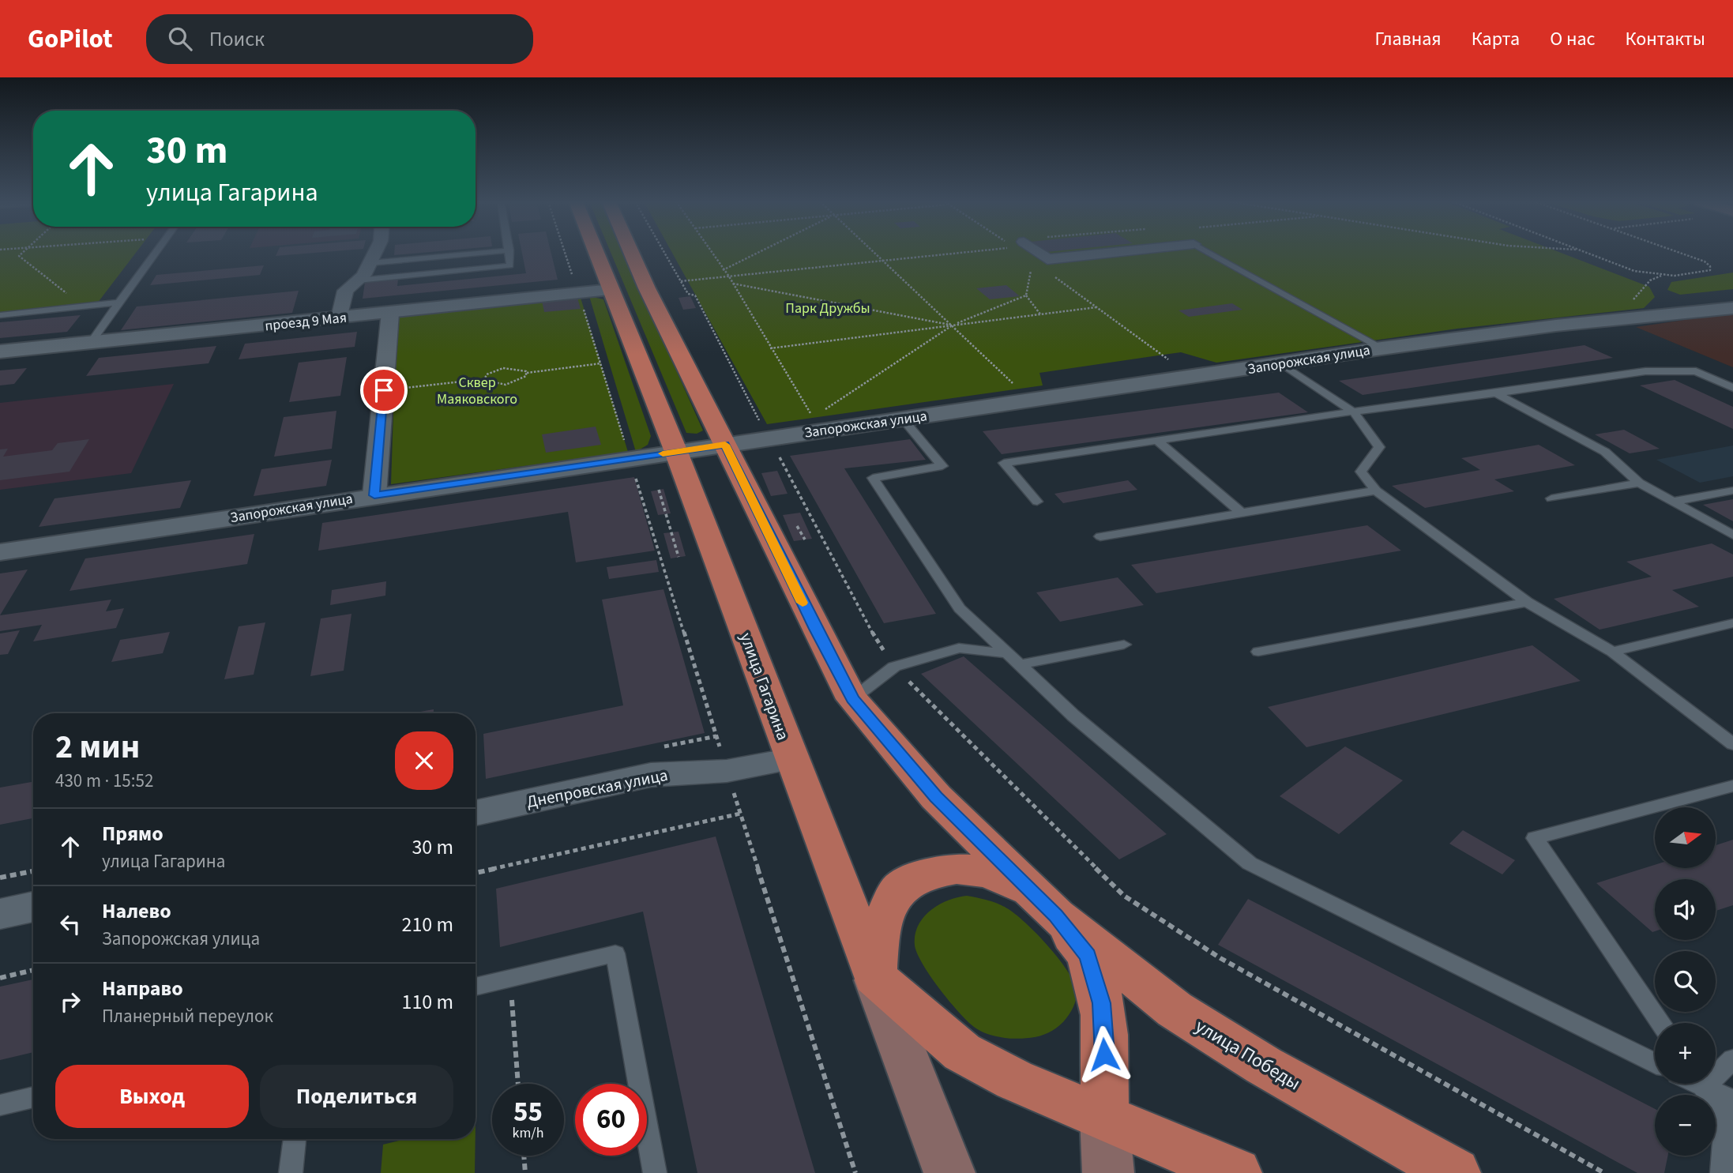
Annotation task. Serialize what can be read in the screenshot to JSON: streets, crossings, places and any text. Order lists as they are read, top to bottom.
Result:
{
  "streets": {
    "main road": ["улица Гагарина", "улица Победы"],
    "street": ["проезд 9 Мая", "Запорожская улица", "Днепровская улица"]
  },
  "crossings": [
    ["проезд 9 Мая", "улица Гагарина"],
    ["Запорожская улица", "улица Гагарина"],
    ["улица Гагарина", "Днепровская улица"]
  ],
  "parks": ["Парк Дружбы", "Сквер Маяковского"],
  "north": "right",
  "page": {
    "header": "GoPilot",
    "search": "Поиск",
    "nav": [
      "Главная",
      "Карта",
      "О нас",
      "Контакты"
    ],
    "turn": ["30 m", "улица Гагарина"],
    "heading": ["2 мин", "430 m · 15:52"],
    "map_buttons": ["+", "−"],
    "list": [
      {
        "name": "Прямо",
        "note": "улица Гагарина",
        "value": "30 m"
      },
      {
        "name": "Налево",
        "note": "Запорожская улица",
        "value": "210 m"
      },
      {
        "name": "Направо",
        "note": "Планерный переулок",
        "value": "110 m"
      }
    ],
    "buttons": ["Выход", "Поделиться"],
    "speed": "55 km/h",
    "limit": "60"
  }
}
